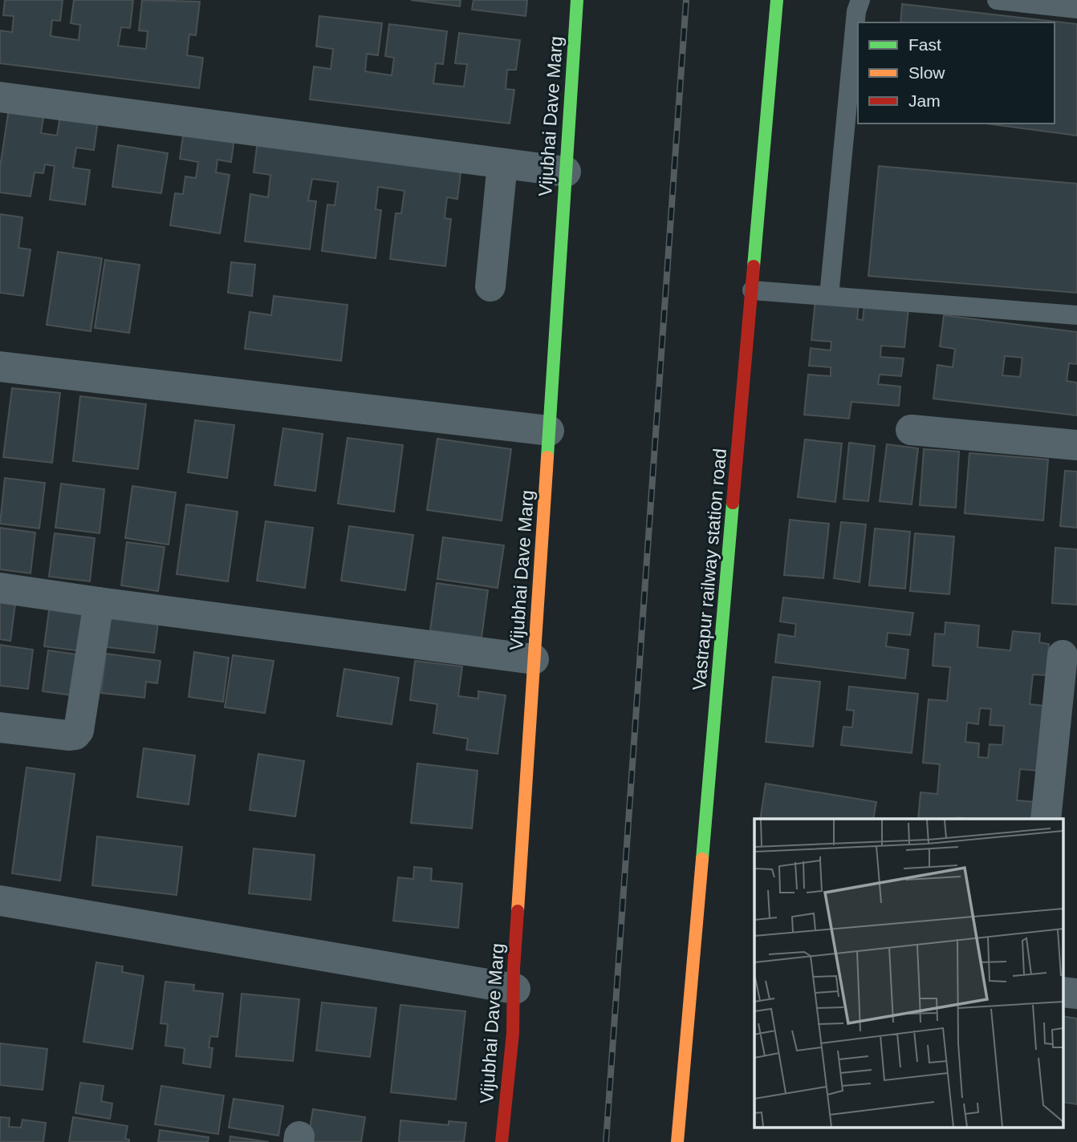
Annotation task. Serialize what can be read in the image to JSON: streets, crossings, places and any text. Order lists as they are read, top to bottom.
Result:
{
  "streets": {
    "street": ["Vijubhai Dave Marg", "Vastrapur railway station road"]
  },
  "legend": ["Fast", "Slow", "Jam"]
}
